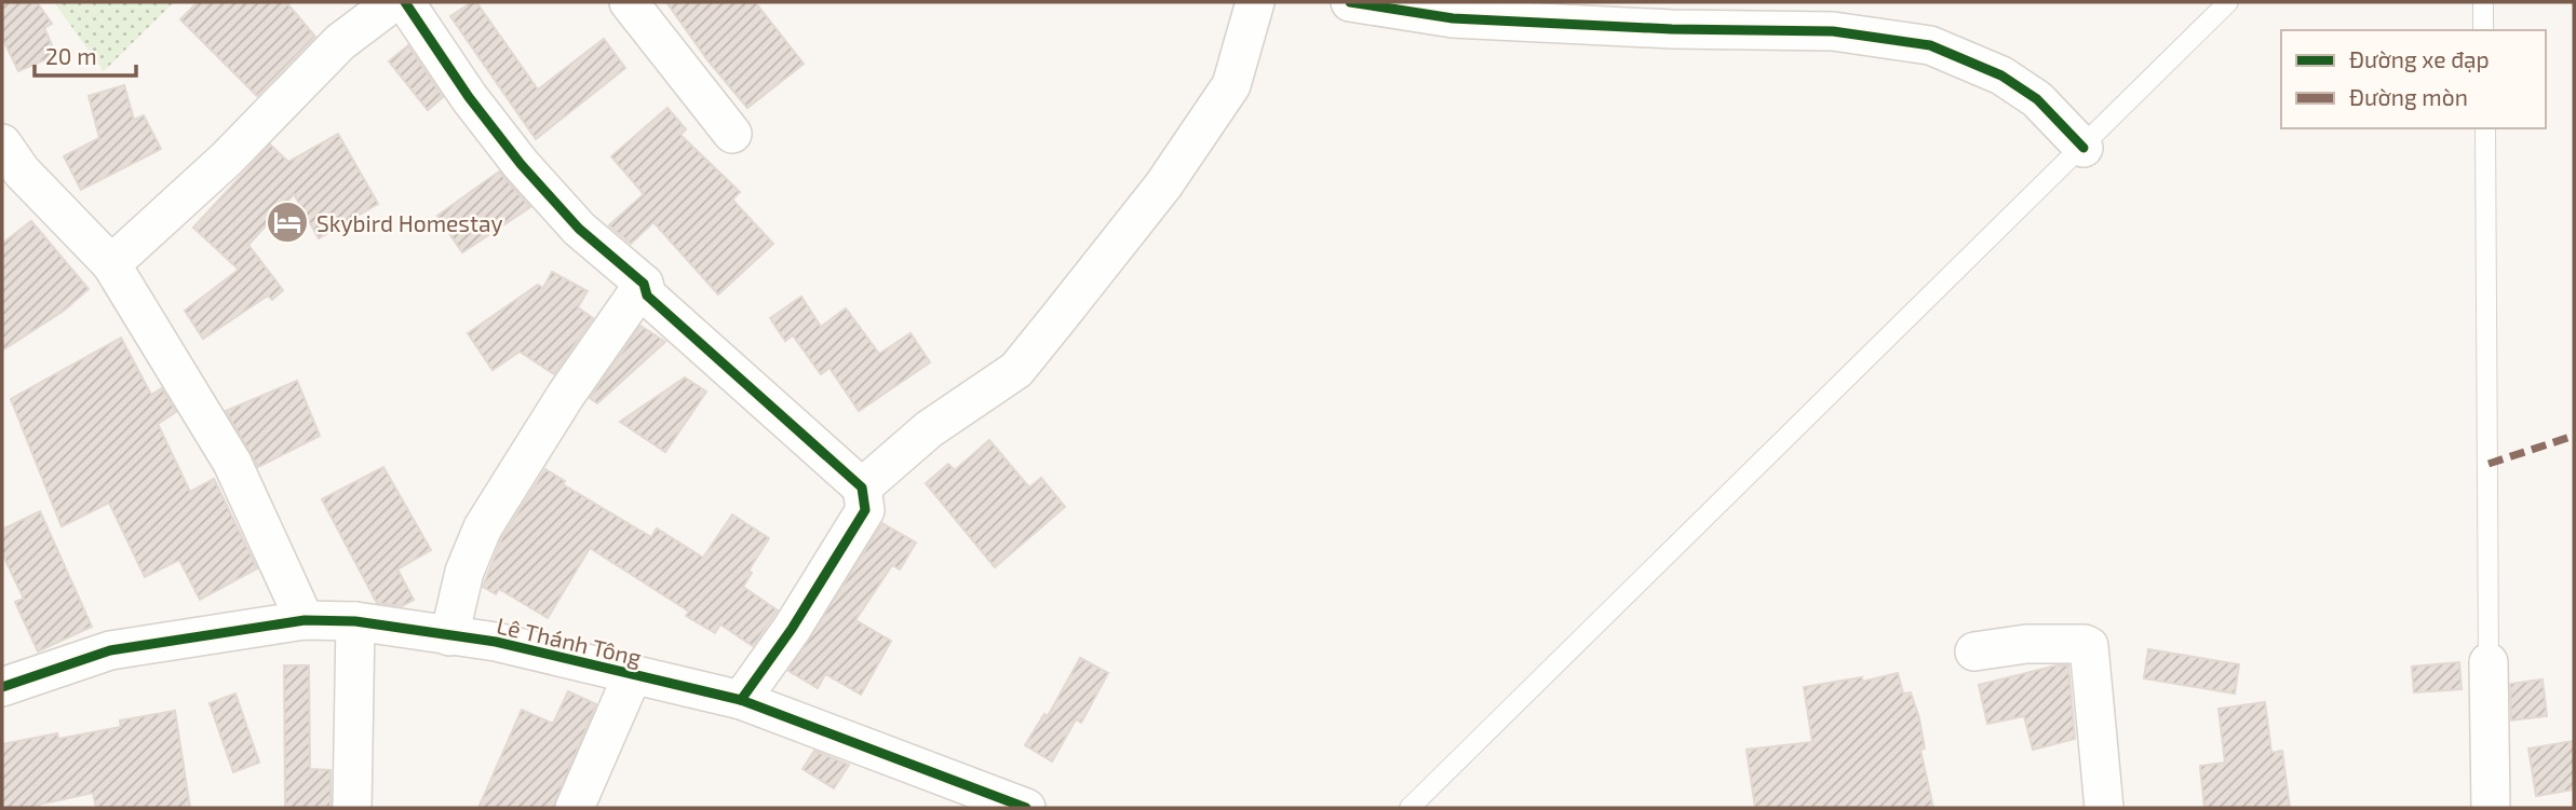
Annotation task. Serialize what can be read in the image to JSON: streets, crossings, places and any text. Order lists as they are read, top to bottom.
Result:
{
  "streets": {
    "street": ["Lê Thánh Tông"]
  },
  "places": {
    "hotel": ["Skybird Homestay"]
  },
  "legend": ["Đường xe đạp", "Đường mòn"],
  "scale_bar": "20 m"
}
